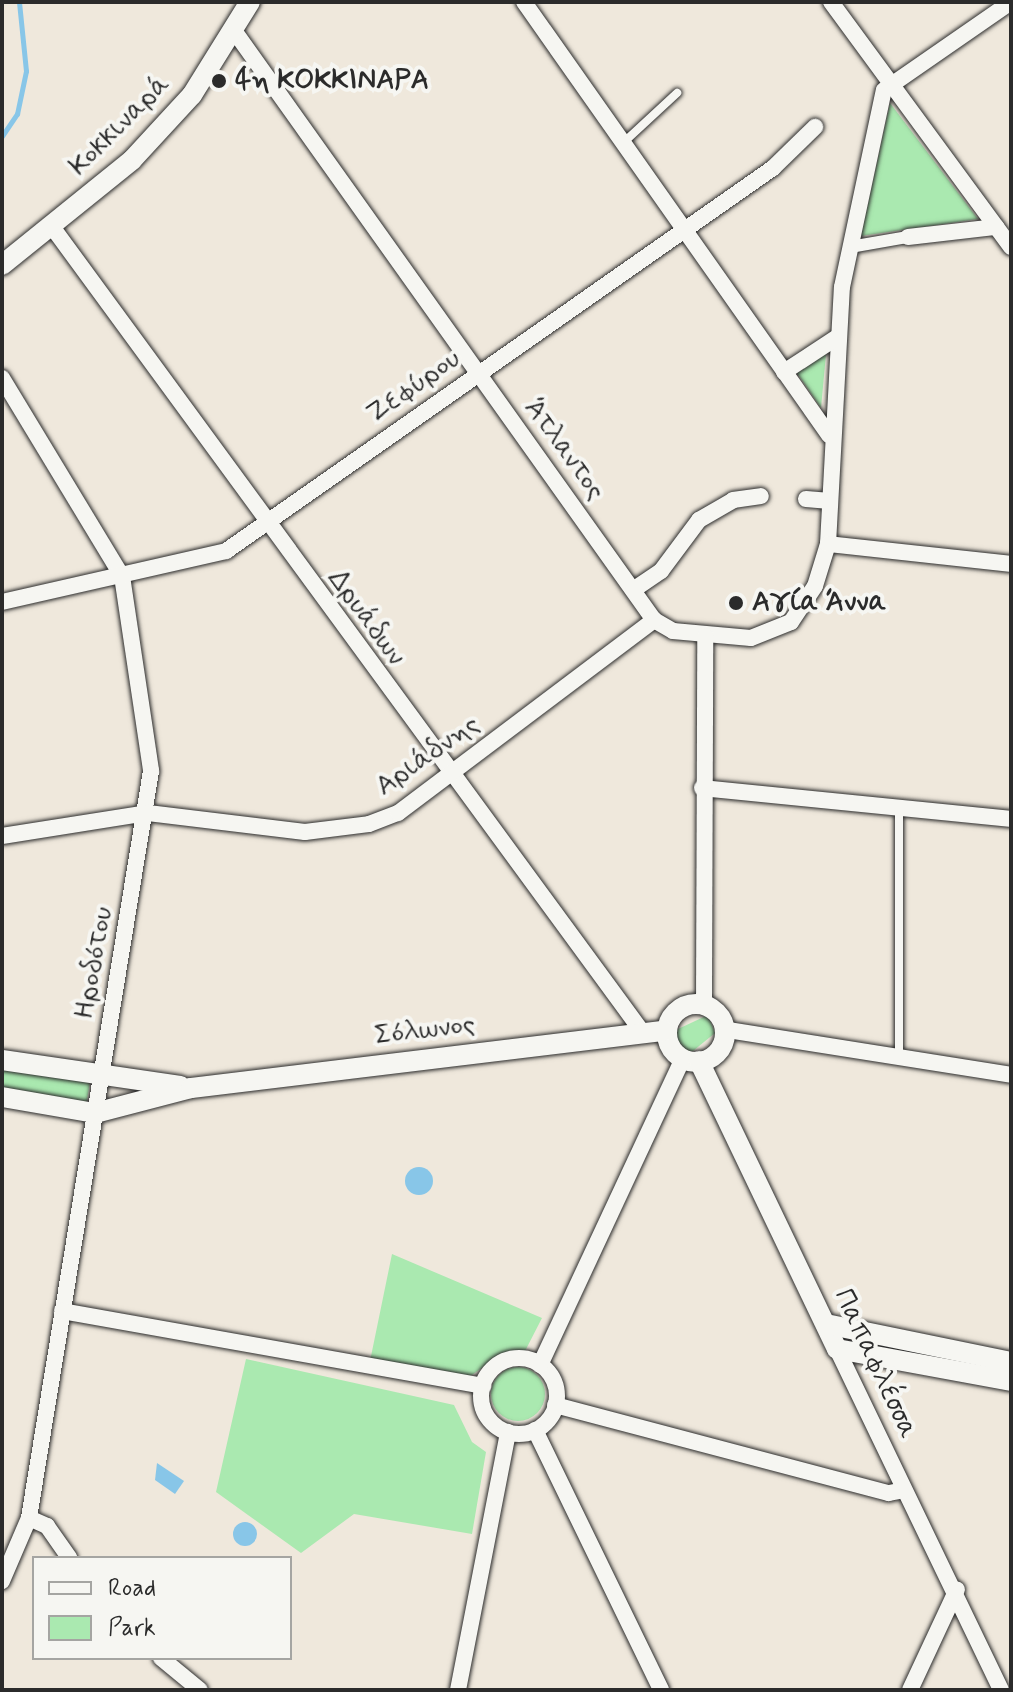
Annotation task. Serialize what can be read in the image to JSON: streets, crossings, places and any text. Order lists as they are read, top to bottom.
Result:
{
  "streets": {
    "street": [
      "Κοκκιναρά",
      "Ζεφύρου",
      "Άτλαντος",
      "Δρυάδων",
      "Αριάδνης",
      "Ηροδότου",
      "Σόλωνος",
      "Παπαφλέσσα"
    ]
  },
  "crossings": [
    ["Κοκκιναρά", "Άτλαντος"],
    ["Κοκκιναρά", "Δρυάδων"],
    ["Ζεφύρου", "Άτλαντος"],
    ["Ζεφύρου", "Δρυάδων"],
    ["Ζεφύρου", "Ηροδότου"],
    ["Άτλαντος", "Αριάδνης"],
    ["Δρυάδων", "Αριάδνης"],
    ["Δρυάδων", "Σόλωνος"],
    ["Αριάδνης", "Ηροδότου"],
    ["Ηροδότου", "Σόλωνος"],
    ["Σόλωνος", "Παπαφλέσσα"]
  ],
  "places": ["4η ΚΟΚΚΙΝΑΡΑ", "Αγία Άννα"],
  "legend": ["Road", "Park"]
}
